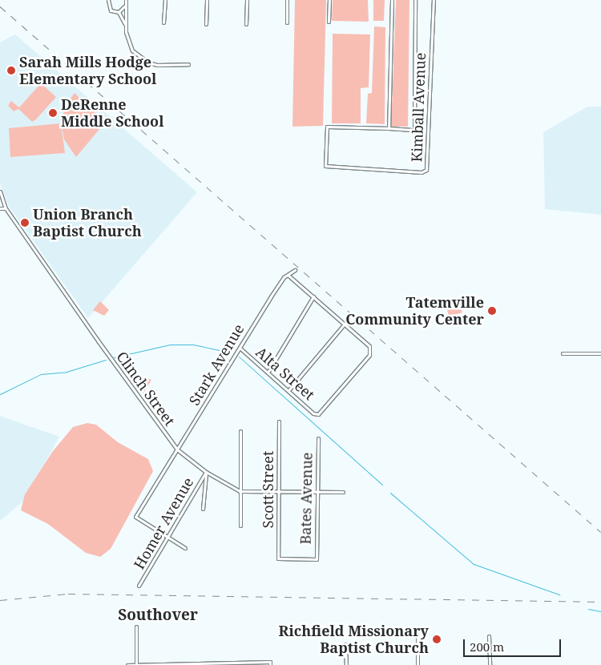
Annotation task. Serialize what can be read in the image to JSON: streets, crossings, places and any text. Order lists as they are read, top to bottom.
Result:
{
  "streets": {
    "street": [
      "Kimball Avenue",
      "Stark Avenue",
      "Alta Street",
      "Clinch Street",
      "Scott Street",
      "Bates Avenue",
      "Homer Avenue"
    ]
  },
  "crossings": [
    ["Stark Avenue", "Alta Street"],
    ["Stark Avenue", "Clinch Street"],
    ["Stark Avenue", "Homer Avenue"],
    ["Clinch Street", "Homer Avenue"],
    ["Scott Street", "Bates Avenue"]
  ],
  "districts": ["Southover"],
  "places": [
    "Sarah Mills Hodge Elementary School",
    "DeRenne Middle School",
    "Union Branch Baptist Church",
    "Tatemville Community Center",
    "Richfield Missionary Baptist Church"
  ],
  "scale_bar": "200 m"
}
